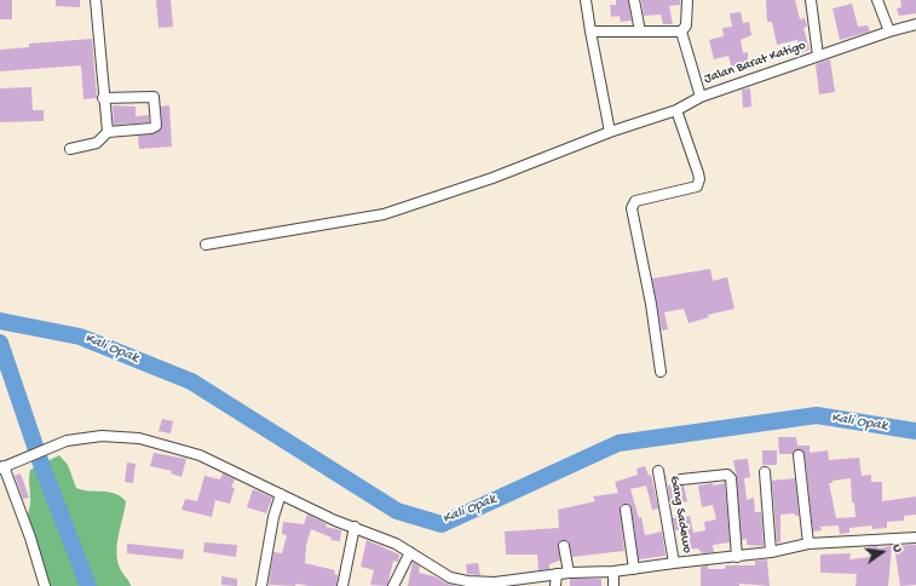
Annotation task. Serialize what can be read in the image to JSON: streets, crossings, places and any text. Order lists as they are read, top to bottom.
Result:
{
  "streets": {
    "street": ["Jalan Barat Katigo", "Gang Sadewo"]
  },
  "water": ["Kali Opak"],
  "north": "right"
}
